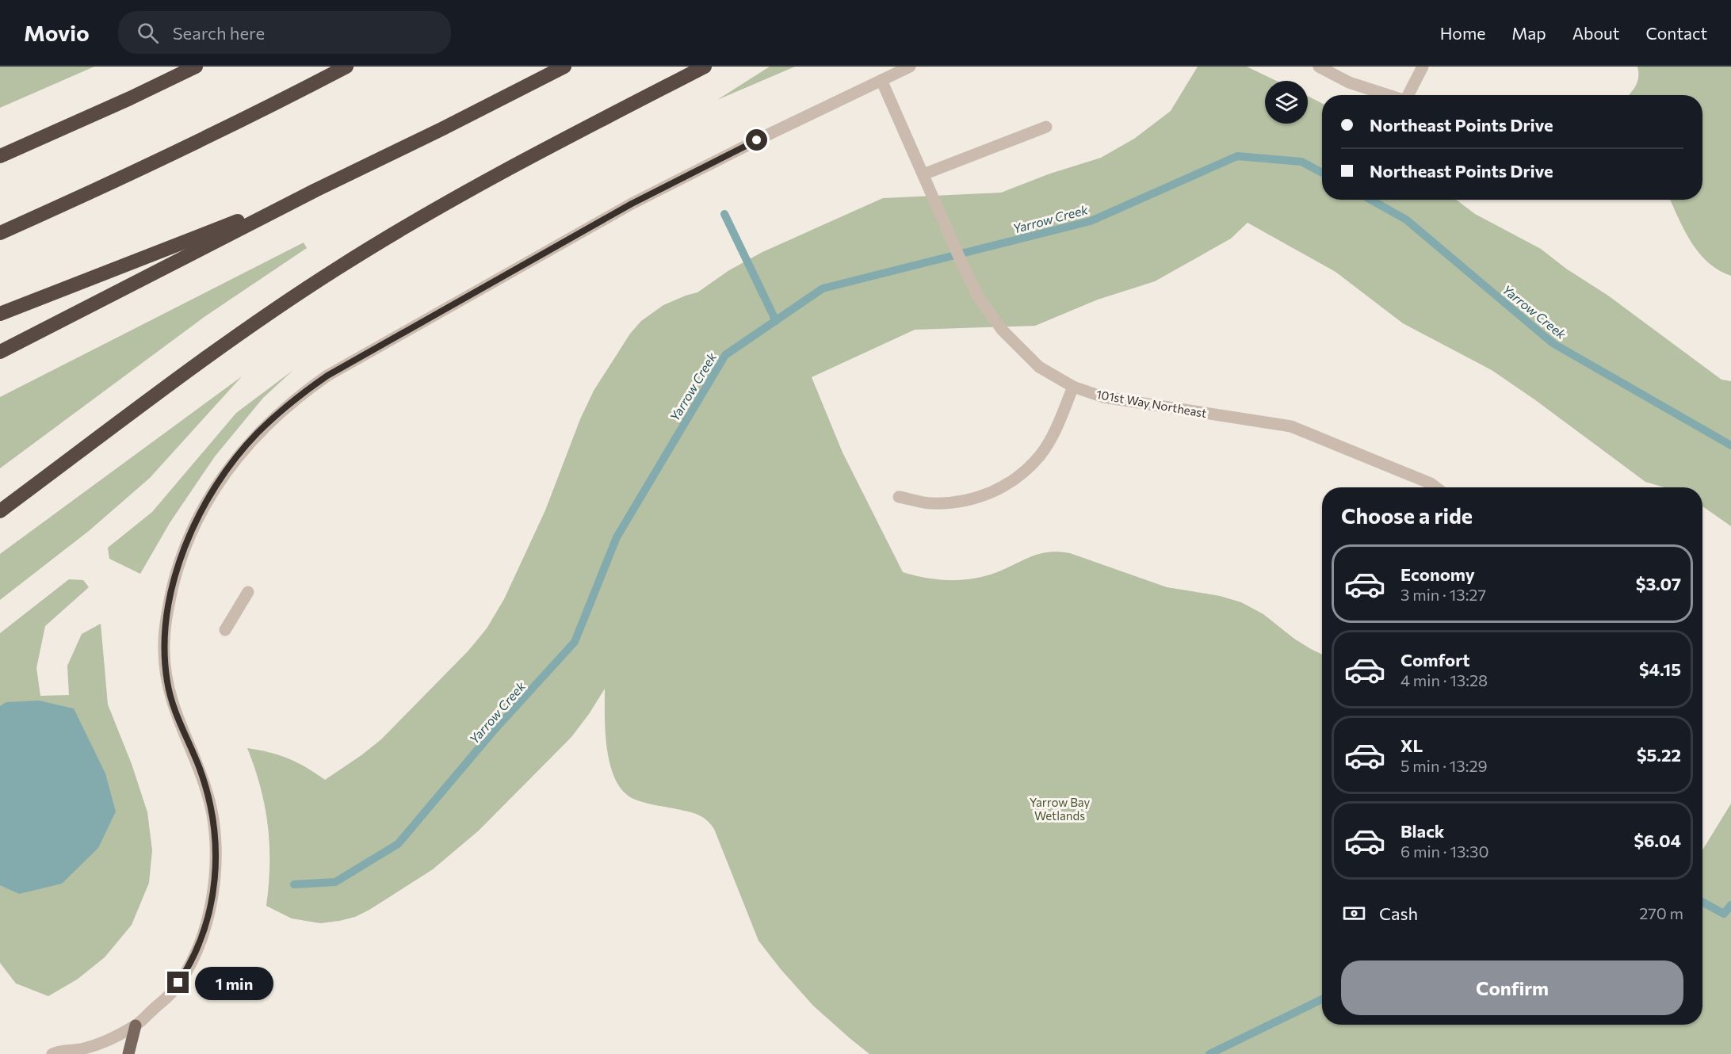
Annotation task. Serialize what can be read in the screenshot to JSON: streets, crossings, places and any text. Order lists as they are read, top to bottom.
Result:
{
  "streets": {
    "street": ["101st Way Northeast"]
  },
  "water": ["Yarrow Creek"],
  "parks": ["Yarrow Bay Wetlands"],
  "page": {
    "header": "Movio",
    "search": "Search here",
    "nav": [
      "Home",
      "Map",
      "About",
      "Contact"
    ],
    "banner": ["Northeast Points Drive", "Northeast Points Drive"],
    "heading": "Choose a ride",
    "list": [
      {
        "name": "Economy",
        "note": "3 min · 13:27",
        "value": "$3.07"
      },
      {
        "name": "Comfort",
        "note": "4 min · 13:28",
        "value": "$4.15"
      },
      {
        "name": "XL",
        "note": "5 min · 13:29",
        "value": "$5.22"
      },
      {
        "name": "Black",
        "note": "6 min · 13:30",
        "value": "$6.04"
      }
    ],
    "pay": ["Cash", "270 m"],
    "buttons": "Confirm",
    "bubble": "1 min"
  }
}
